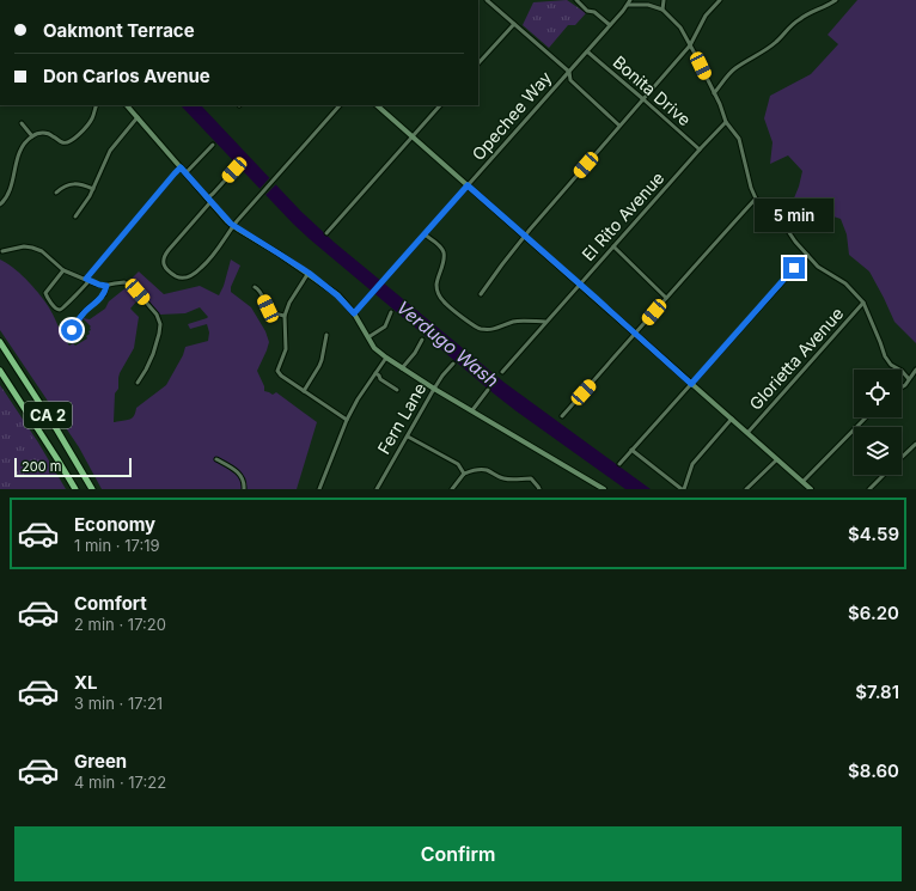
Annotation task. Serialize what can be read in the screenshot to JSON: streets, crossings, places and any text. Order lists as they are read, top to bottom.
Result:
{
  "streets": {
    "highway": ["CA 2"],
    "street": [
      "Bonita Drive",
      "Opechee Way",
      "El Rito Avenue",
      "Glorietta Avenue",
      "Fern Lane"
    ]
  },
  "crossings": [
    ["Bonita Drive", "Opechee Way"],
    ["Bonita Drive", "El Rito Avenue"]
  ],
  "water": ["Verdugo Wash"],
  "scale_bar": "200 m",
  "page": {
    "banner": ["Oakmont Terrace", "Don Carlos Avenue"],
    "bubble": "5 min",
    "scale": "200 m",
    "list": [
      {
        "name": "Economy",
        "note": "1 min · 17:19",
        "value": "$4.59"
      },
      {
        "name": "Comfort",
        "note": "2 min · 17:20",
        "value": "$6.20"
      },
      {
        "name": "XL",
        "note": "3 min · 17:21",
        "value": "$7.81"
      },
      {
        "name": "Green",
        "note": "4 min · 17:22",
        "value": "$8.60"
      }
    ],
    "buttons": "Confirm"
  }
}
